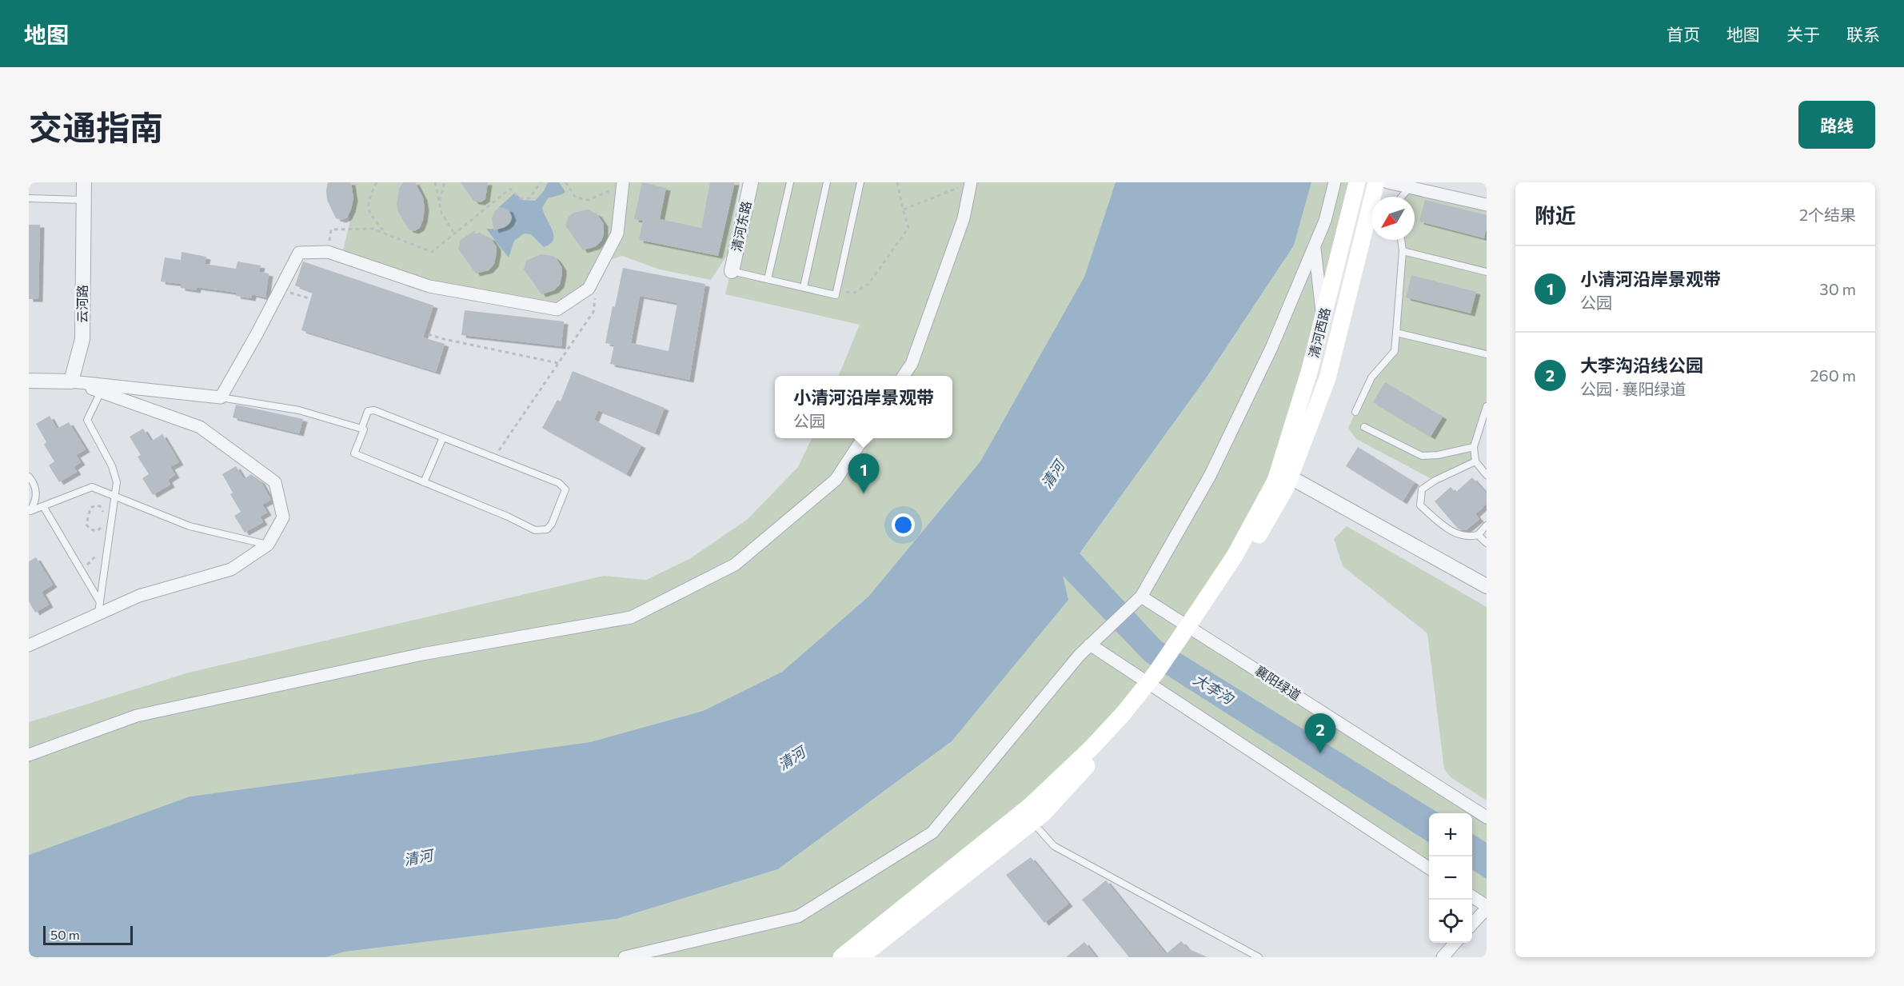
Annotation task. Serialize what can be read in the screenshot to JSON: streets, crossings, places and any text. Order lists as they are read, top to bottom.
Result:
{
  "streets": {
    "main road": ["清河西路"],
    "street": ["清河东路", "云河路", "襄阳绿道"]
  },
  "water": ["清河", "大李沟"],
  "scale_bar": "50 m",
  "north": "bottom left",
  "page": {
    "header": "地图",
    "nav": [
      "首页",
      "地图",
      "关于",
      "联系"
    ],
    "title": "交通指南",
    "buttons": "路线",
    "heading": ["附近", "2个结果"],
    "list": [
      {
        "mark": "1",
        "name": "小清河沿岸景观带",
        "note": "公园",
        "value": "30 m"
      },
      {
        "mark": "2",
        "name": "大李沟沿线公园",
        "note": "公园 · 襄阳绿道",
        "value": "260 m"
      }
    ],
    "popup": ["小清河沿岸景观带", "公园"],
    "pins": ["1", "2"],
    "map_buttons": ["+", "−"],
    "scale": "50 m"
  }
}
